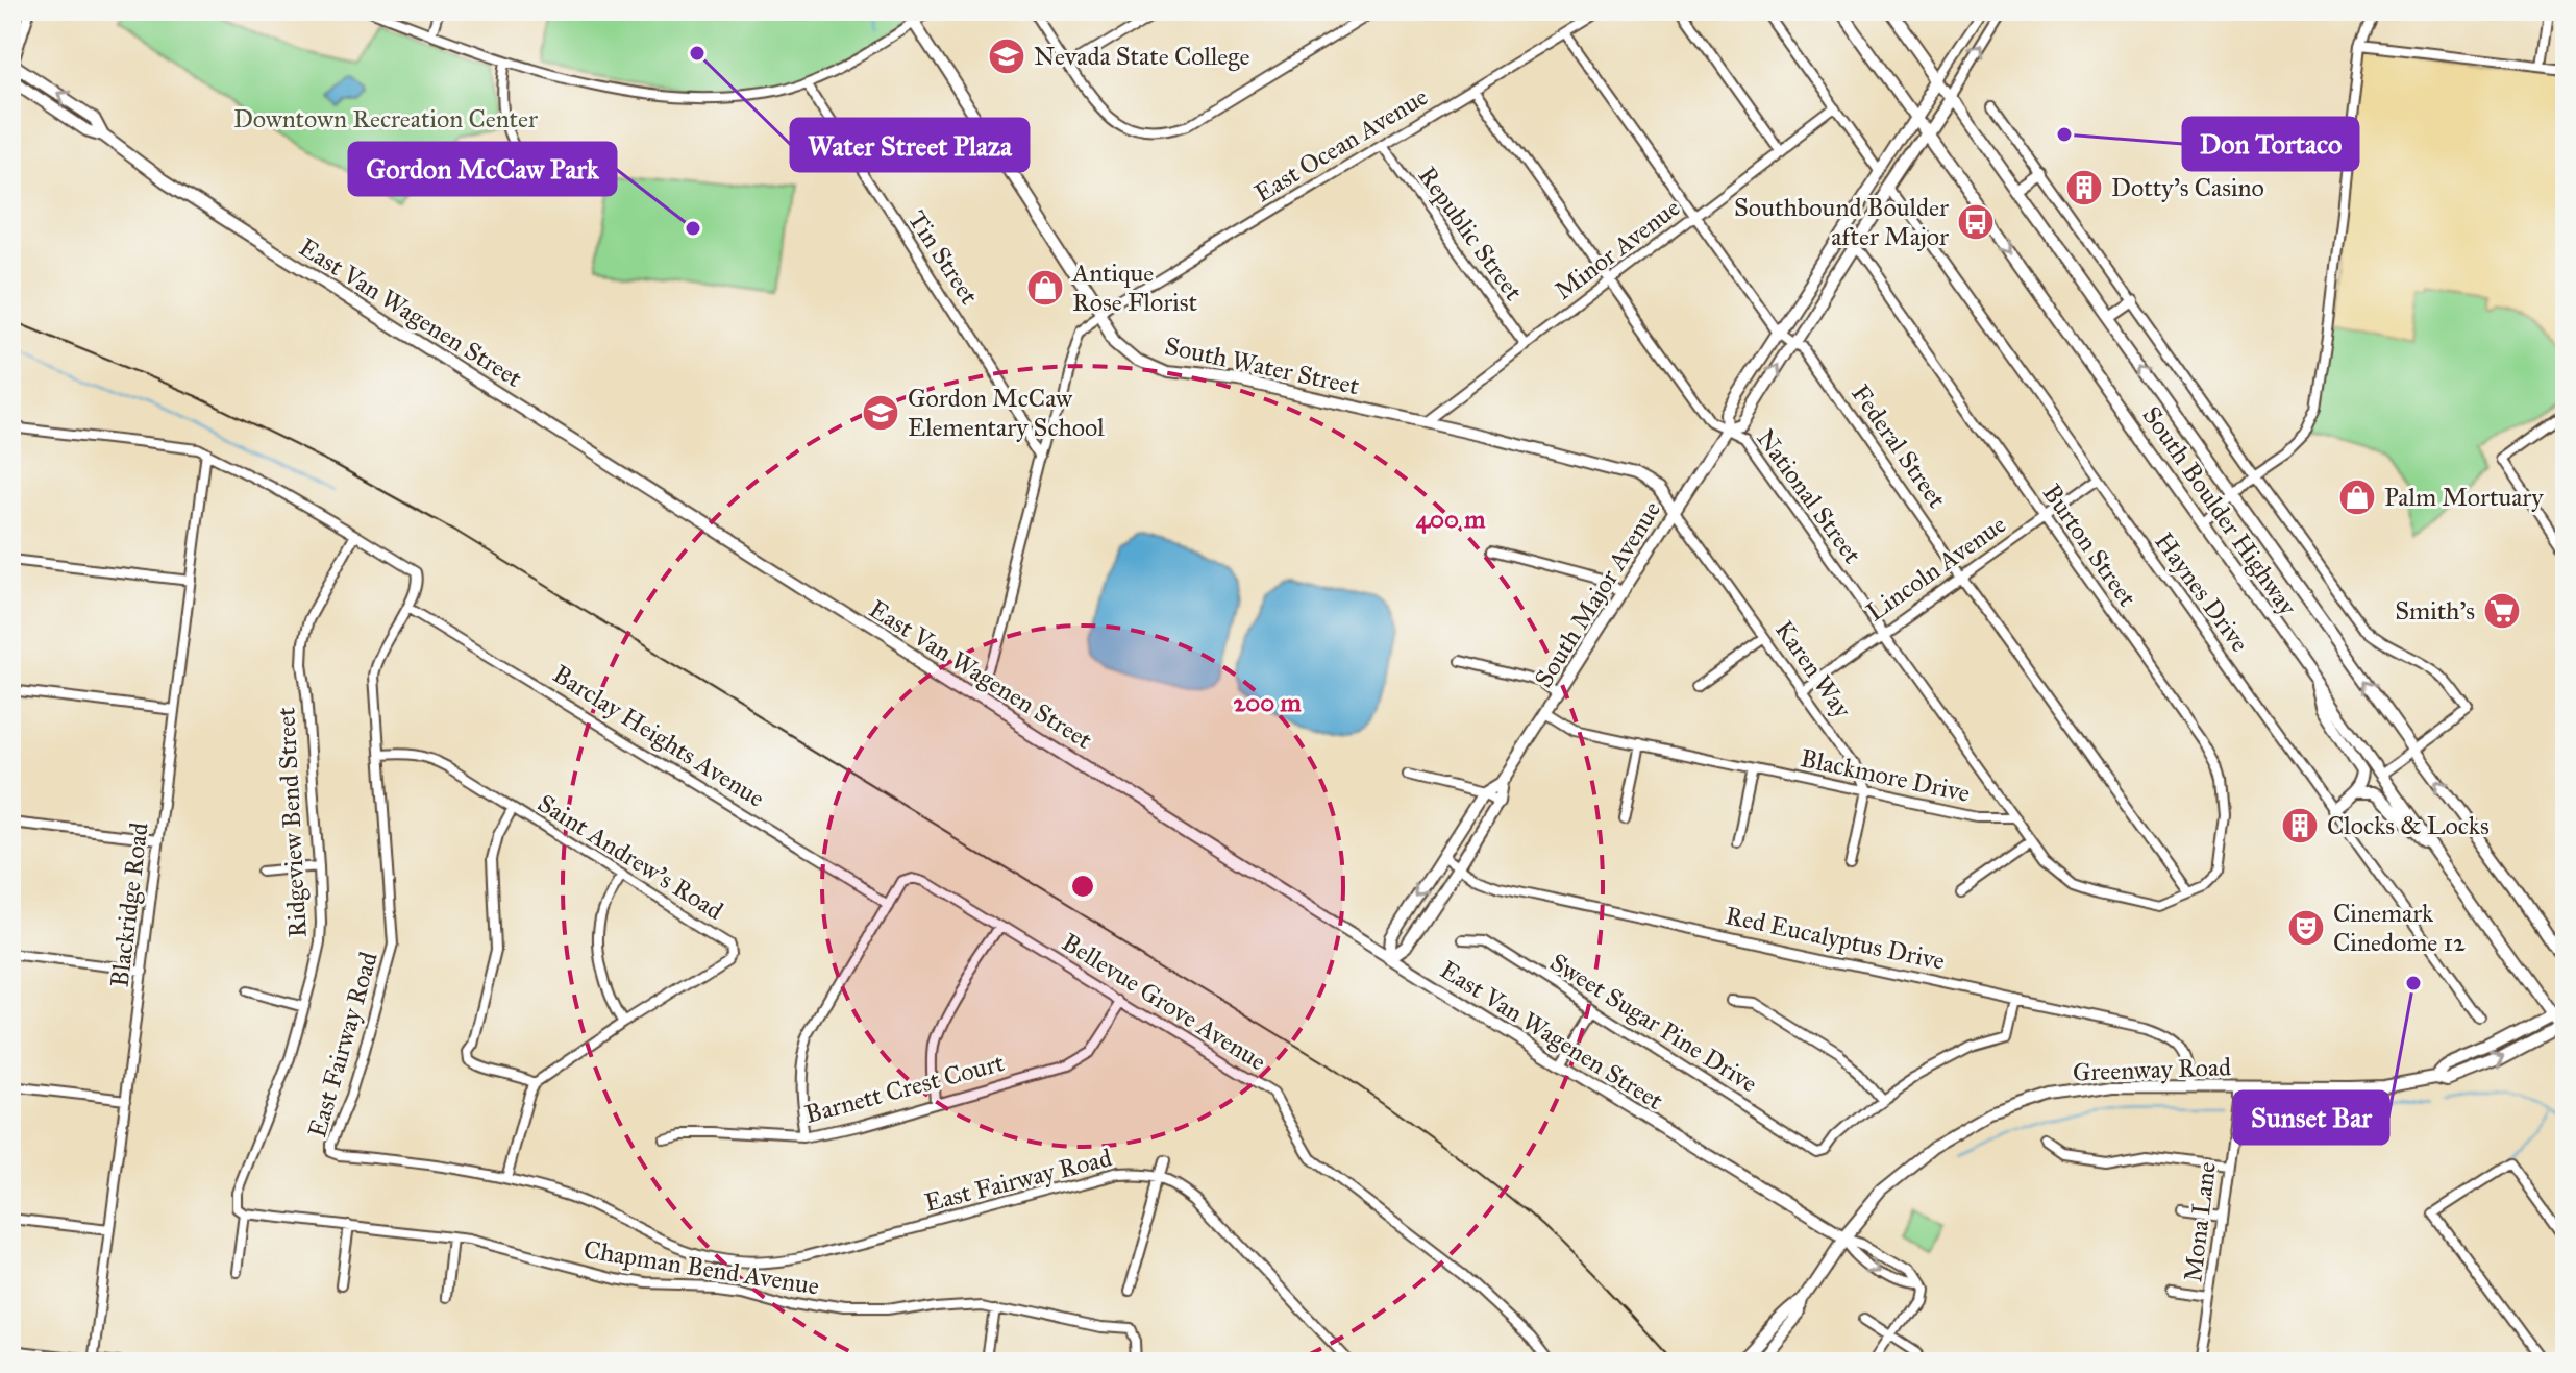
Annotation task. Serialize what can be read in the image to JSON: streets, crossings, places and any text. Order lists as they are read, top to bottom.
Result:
{
  "streets": {
    "main road": [
      "East Van Wagenen Street",
      "South Water Street",
      "South Boulder Highway",
      "South Major Avenue",
      "Greenway Road"
    ],
    "street": [
      "East Ocean Avenue",
      "Republic Street",
      "Minor Avenue",
      "Tin Street",
      "Federal Street",
      "National Street",
      "Burton Street",
      "Lincoln Avenue",
      "Haynes Drive",
      "Karen Way",
      "Barclay Heights Avenue",
      "Blackmore Drive",
      "Ridgeview Bend Street",
      "Saint Andrew's Road",
      "Blackridge Road",
      "Red Eucalyptus Drive",
      "Bellevue Grove Avenue",
      "Sweet Sugar Pine Drive",
      "East Fairway Road",
      "Barnett Crest Court",
      "Mona Lane",
      "Chapman Bend Avenue"
    ]
  },
  "crossings": [
    ["East Ocean Avenue", "Republic Street"],
    ["East Ocean Avenue", "Tin Street"],
    ["East Ocean Avenue", "East Van Wagenen Street"],
    ["East Ocean Avenue", "South Water Street"],
    ["East Ocean Avenue", "Federal Street"],
    ["East Ocean Avenue", "National Street"],
    ["Republic Street", "Minor Avenue"],
    ["Minor Avenue", "South Water Street"],
    ["Minor Avenue", "Federal Street"],
    ["Minor Avenue", "National Street"],
    ["East Van Wagenen Street", "South Major Avenue"],
    ["East Van Wagenen Street", "Greenway Road"],
    ["South Water Street", "South Major Avenue"],
    ["South Water Street", "Karen Way"],
    ["Federal Street", "Burton Street"],
    ["Federal Street", "Lincoln Avenue"],
    ["Federal Street", "South Major Avenue"],
    ["National Street", "Lincoln Avenue"],
    ["National Street", "South Major Avenue"],
    ["National Street", "Blackmore Drive"],
    ["South Boulder Highway", "South Major Avenue"],
    ["South Boulder Highway", "Greenway Road"],
    ["Burton Street", "Lincoln Avenue"],
    ["Burton Street", "South Major Avenue"],
    ["Lincoln Avenue", "Haynes Drive"],
    ["Lincoln Avenue", "Karen Way"],
    ["Haynes Drive", "South Major Avenue"],
    ["South Major Avenue", "Karen Way"],
    ["South Major Avenue", "Blackmore Drive"],
    ["South Major Avenue", "Red Eucalyptus Drive"],
    ["Karen Way", "Blackmore Drive"],
    ["Barclay Heights Avenue", "Bellevue Grove Avenue"],
    ["Barclay Heights Avenue", "East Fairway Road"],
    ["Ridgeview Bend Street", "East Fairway Road"],
    ["Ridgeview Bend Street", "Chapman Bend Avenue"],
    ["Saint Andrew's Road", "East Fairway Road"],
    ["Blackridge Road", "East Fairway Road"],
    ["Red Eucalyptus Drive", "Greenway Road"],
    ["Bellevue Grove Avenue", "Barnett Crest Court"],
    ["Greenway Road", "Mona Lane"]
  ],
  "parks": ["Downtown Recreation Center"],
  "places": {
    "other": [
      "Water Street Plaza",
      "Don Tortaco",
      "Gordon McCaw Park",
      "Sunset Bar"
    ],
    "school or university": ["Nevada State College", "Gordon McCaw Elementary School"],
    "building": ["Dotty's Casino", "Clocks & Locks"],
    "bus stop": ["Southbound Boulder after Major"],
    "shop": ["Antique Rose Florist", "Palm Mortuary"],
    "supermarket": ["Smith's"],
    "theatre": ["Cinemark Cinedome 12"]
  },
  "rings": ["400 m", "200 m"]
}
